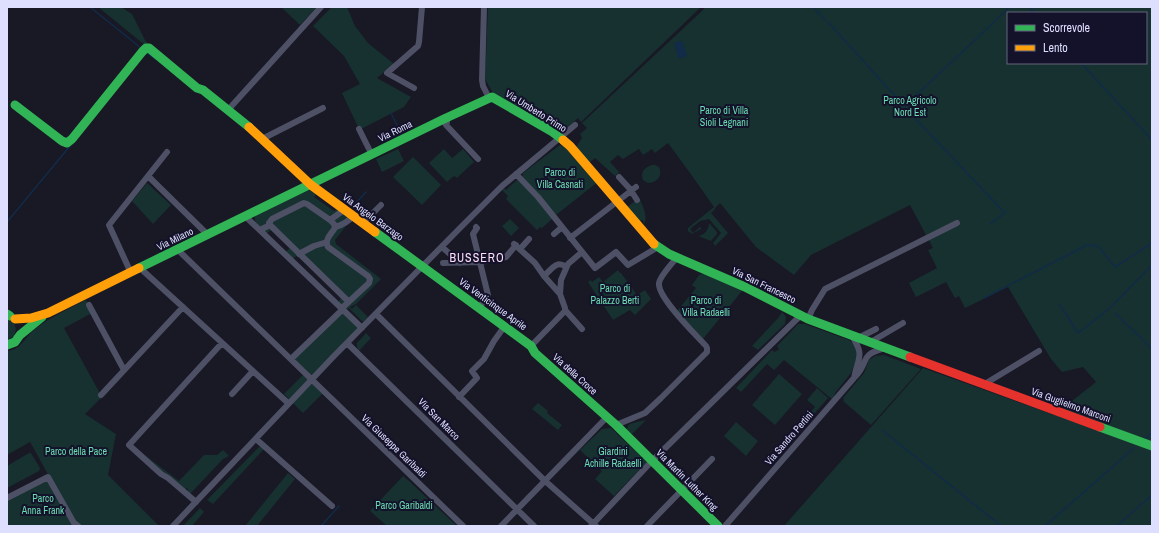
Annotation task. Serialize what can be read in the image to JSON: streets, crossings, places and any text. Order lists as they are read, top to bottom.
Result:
{
  "streets": {
    "street": [
      "Via Umberto Primo",
      "Via Roma",
      "Via Angelo Barzago",
      "Via Milano",
      "Via San Francesco",
      "Via Venticinque Aprile",
      "Via della Croce",
      "Via Guglielmo Marconi",
      "Via San Marco",
      "Via Sandro Pertini",
      "Via Giuseppe Garibaldi",
      "Via Martin Luther King"
    ]
  },
  "crossings": [
    ["Via Umberto Primo", "Via Roma"],
    ["Via Umberto Primo", "Via San Francesco"],
    ["Via Roma", "Via Angelo Barzago"],
    ["Via Roma", "Via Milano"],
    ["Via Angelo Barzago", "Via Milano"],
    ["Via Angelo Barzago", "Via Venticinque Aprile"],
    ["Via Milano", "Via Giuseppe Garibaldi"],
    ["Via San Francesco", "Via Guglielmo Marconi"],
    ["Via Venticinque Aprile", "Via della Croce"],
    ["Via della Croce", "Via Martin Luther King"]
  ],
  "districts": ["BUSSERO"],
  "parks": [
    "Parco Agricolo Nord Est",
    "Parco di Villa Sioli Legnani",
    "Parco di Villa Casnati",
    "Parco di Palazzo Berti",
    "Parco di Villa Radaelli",
    "Parco della Pace",
    "Giardini Achille Radaelli",
    "Parco Anna Frank",
    "Parco Garibaldi"
  ],
  "legend": ["Scorrevole", "Lento"]
}
